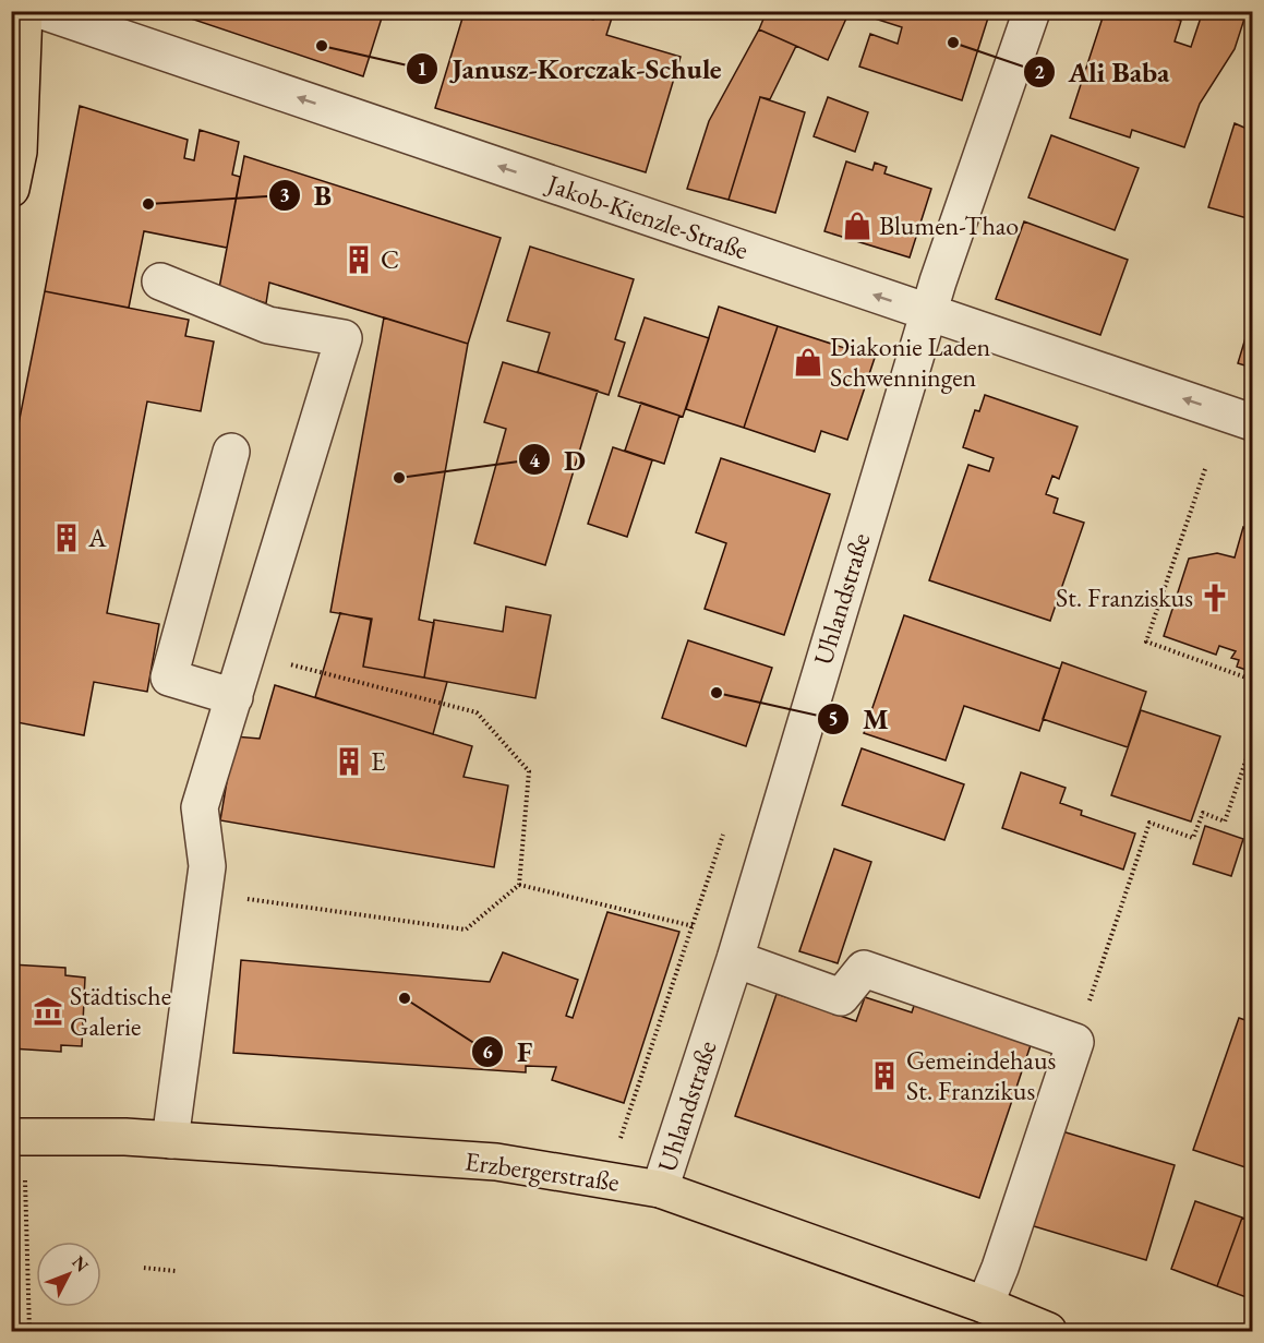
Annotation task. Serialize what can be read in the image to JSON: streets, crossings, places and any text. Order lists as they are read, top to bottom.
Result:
{
  "streets": {
    "main road": ["Erzbergerstraße"],
    "street": ["Jakob-Kienzle-Straße", "Uhlandstraße"]
  },
  "crossings": [
    ["Jakob-Kienzle-Straße", "Uhlandstraße"],
    ["Uhlandstraße", "Erzbergerstraße"]
  ],
  "one_way": ["Jakob-Kienzle-Straße"],
  "places": {
    "other": [
      "Ali Baba",
      "Janusz-Korczak-Schule",
      "B",
      "D",
      "M",
      "F"
    ],
    "shop": ["Blumen-Thao", "Diakonie Laden Schwenningen"],
    "building": [
      "C",
      "A",
      "E",
      "Gemeindehaus St. Franzikus"
    ],
    "church": ["St. Franziskus"],
    "museum": ["Städtische Galerie"]
  },
  "north": "top right"
}
